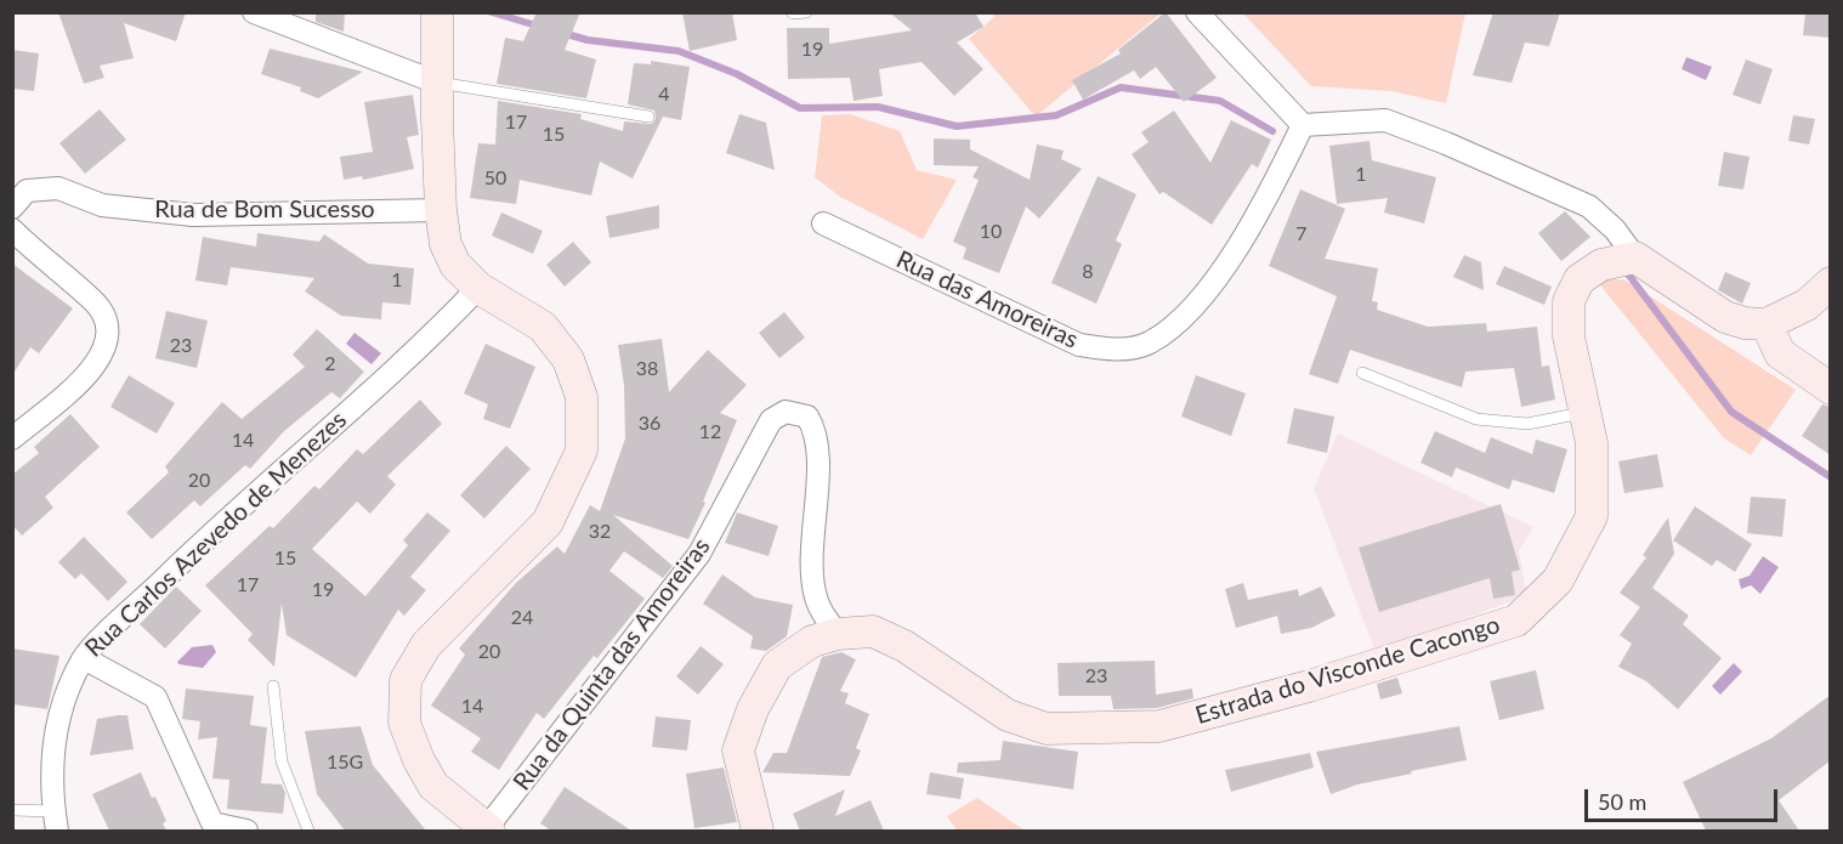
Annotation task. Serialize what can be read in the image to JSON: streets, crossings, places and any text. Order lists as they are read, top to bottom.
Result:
{
  "streets": {
    "street": [
      "Rua de Bom Sucesso",
      "Rua das Amoreiras",
      "Rua Carlos Azevedo de Menezes",
      "Rua da Quinta das Amoreiras",
      "Estrada do Visconde Cacongo"
    ]
  },
  "crossings": [
    ["Rua da Quinta das Amoreiras", "Estrada do Visconde Cacongo"]
  ],
  "house_numbers": [
    "19",
    "4",
    "17",
    "15",
    "1",
    "50",
    "10",
    "7",
    "8",
    "1",
    "23",
    "2",
    "38",
    "36",
    "12",
    "14",
    "20",
    "32",
    "15",
    "17",
    "19",
    "24",
    "20",
    "23",
    "14",
    "15G"
  ],
  "scale_bar": "50 m"
}
